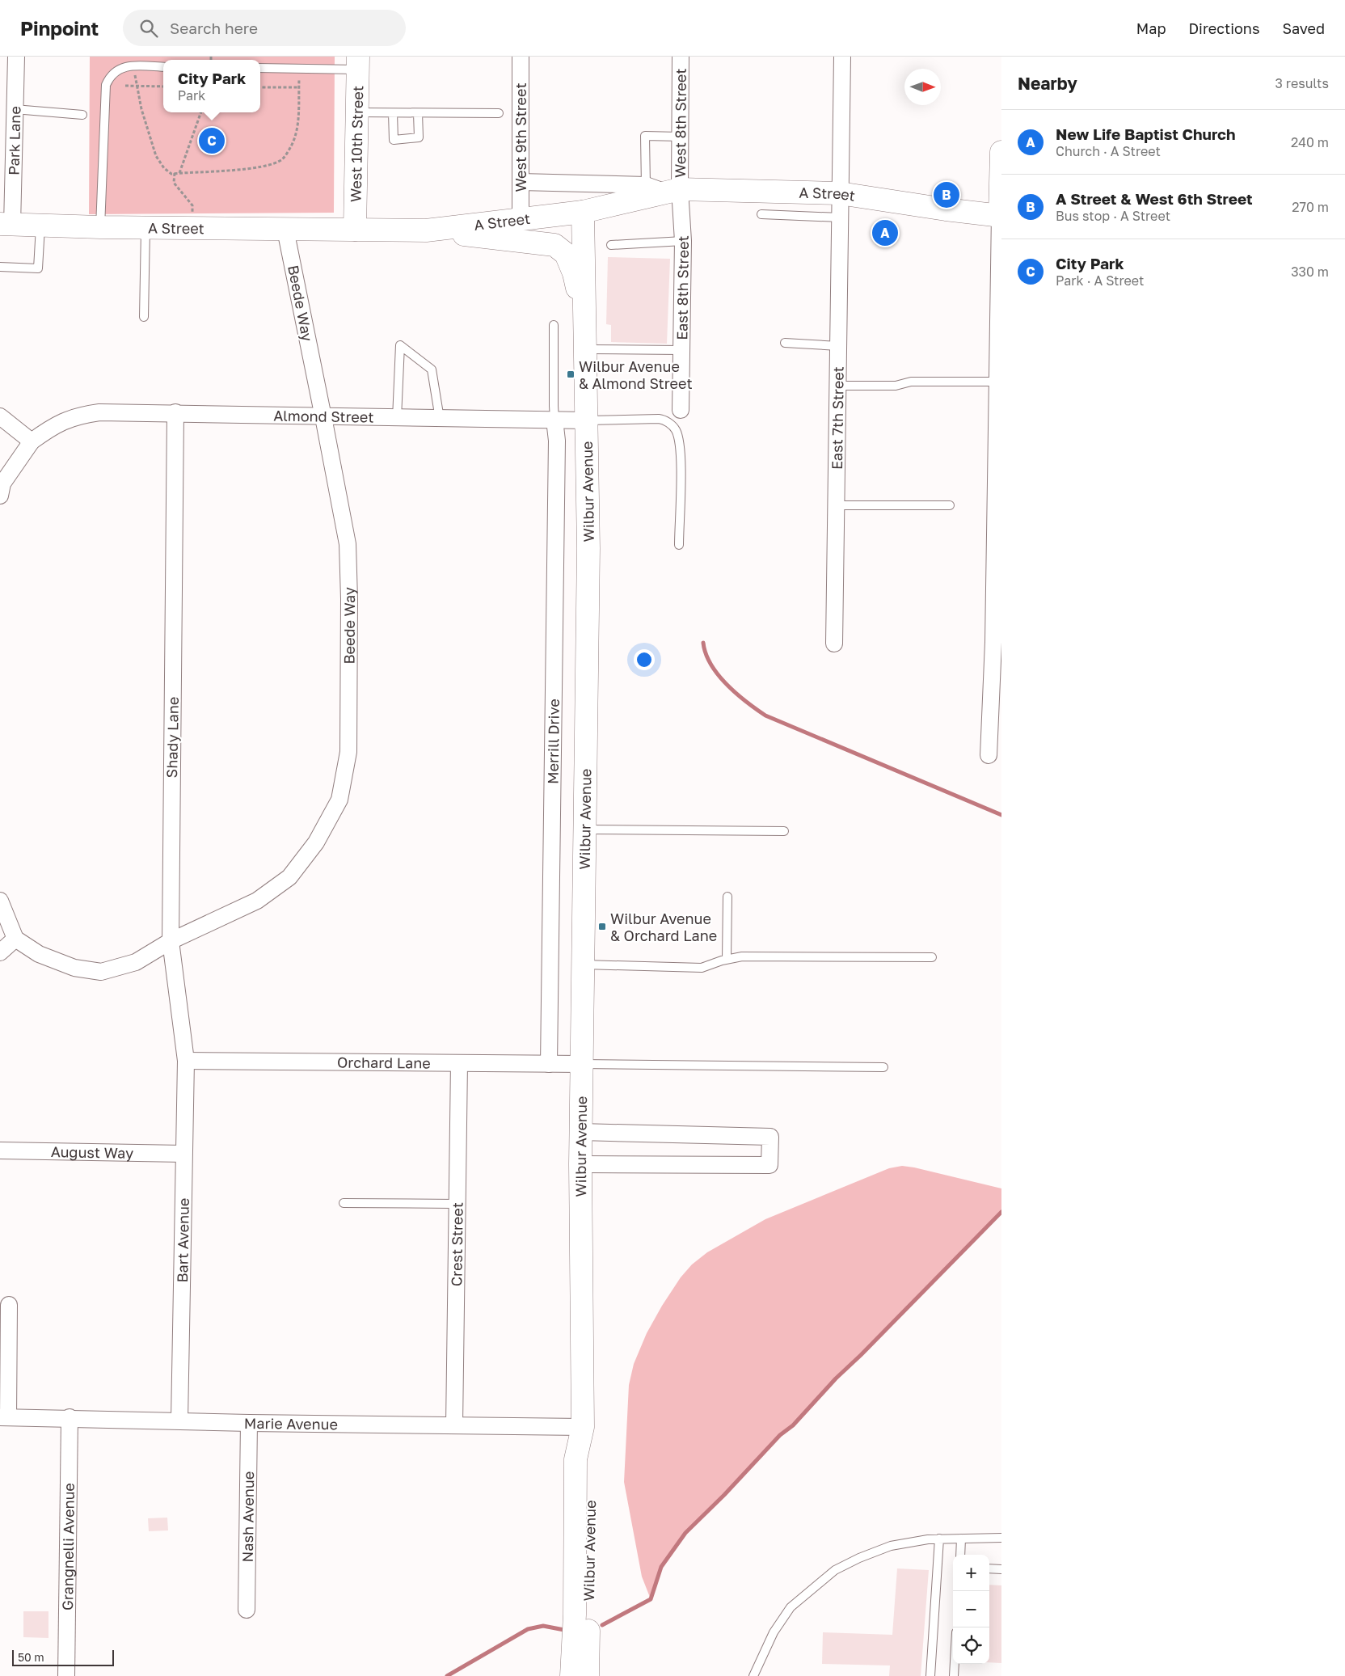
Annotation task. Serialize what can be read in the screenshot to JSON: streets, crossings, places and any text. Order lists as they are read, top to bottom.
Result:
{
  "streets": {
    "main road": ["West 10th Street", "A Street", "Wilbur Avenue"],
    "street": [
      "West 8th Street",
      "West 9th Street",
      "Park Lane",
      "East 8th Street",
      "Beede Way",
      "Almond Street",
      "East 7th Street",
      "Shady Lane",
      "Merrill Drive",
      "Orchard Lane",
      "August Way",
      "Bart Avenue",
      "Crest Street",
      "Marie Avenue",
      "Nash Avenue",
      "Grangnelli Avenue"
    ]
  },
  "crossings": [
    ["West 8th Street", "A Street"],
    ["West 8th Street", "East 8th Street"],
    ["West 9th Street", "A Street"],
    ["Park Lane", "A Street"],
    ["West 10th Street", "A Street"],
    ["A Street", "East 8th Street"],
    ["A Street", "Beede Way"],
    ["A Street", "East 7th Street"],
    ["A Street", "Wilbur Avenue"],
    ["Beede Way", "Almond Street"],
    ["Beede Way", "Shady Lane"],
    ["Almond Street", "Wilbur Avenue"],
    ["Almond Street", "Shady Lane"],
    ["Almond Street", "Merrill Drive"],
    ["Wilbur Avenue", "Orchard Lane"],
    ["Wilbur Avenue", "Marie Avenue"],
    ["Shady Lane", "Orchard Lane"],
    ["Shady Lane", "Bart Avenue"],
    ["Merrill Drive", "Orchard Lane"],
    ["Orchard Lane", "Bart Avenue"],
    ["Orchard Lane", "Crest Street"],
    ["August Way", "Bart Avenue"],
    ["Bart Avenue", "Marie Avenue"],
    ["Crest Street", "Marie Avenue"],
    ["Marie Avenue", "Nash Avenue"],
    ["Marie Avenue", "Grangnelli Avenue"]
  ],
  "places": {
    "transit": ["Wilbur Avenue & Almond Street", "Wilbur Avenue & Orchard Lane"]
  },
  "scale_bar": "50 m",
  "north": "right",
  "page": {
    "header": "Pinpoint",
    "search": "Search here",
    "nav": ["Map", "Directions", "Saved"],
    "heading": ["Nearby", "3 results"],
    "popup": ["City Park", "Park"],
    "list": [
      {
        "mark": "A",
        "name": "New Life Baptist Church",
        "note": "Church · A Street",
        "value": "240 m"
      },
      {
        "mark": "B",
        "name": "A Street & West 6th Street",
        "note": "Bus stop · A Street",
        "value": "270 m"
      },
      {
        "mark": "C",
        "name": "City Park",
        "note": "Park · A Street",
        "value": "330 m"
      }
    ],
    "pins": ["C", "B", "A"],
    "map_buttons": ["+", "−"],
    "scale": "50 m"
  }
}
